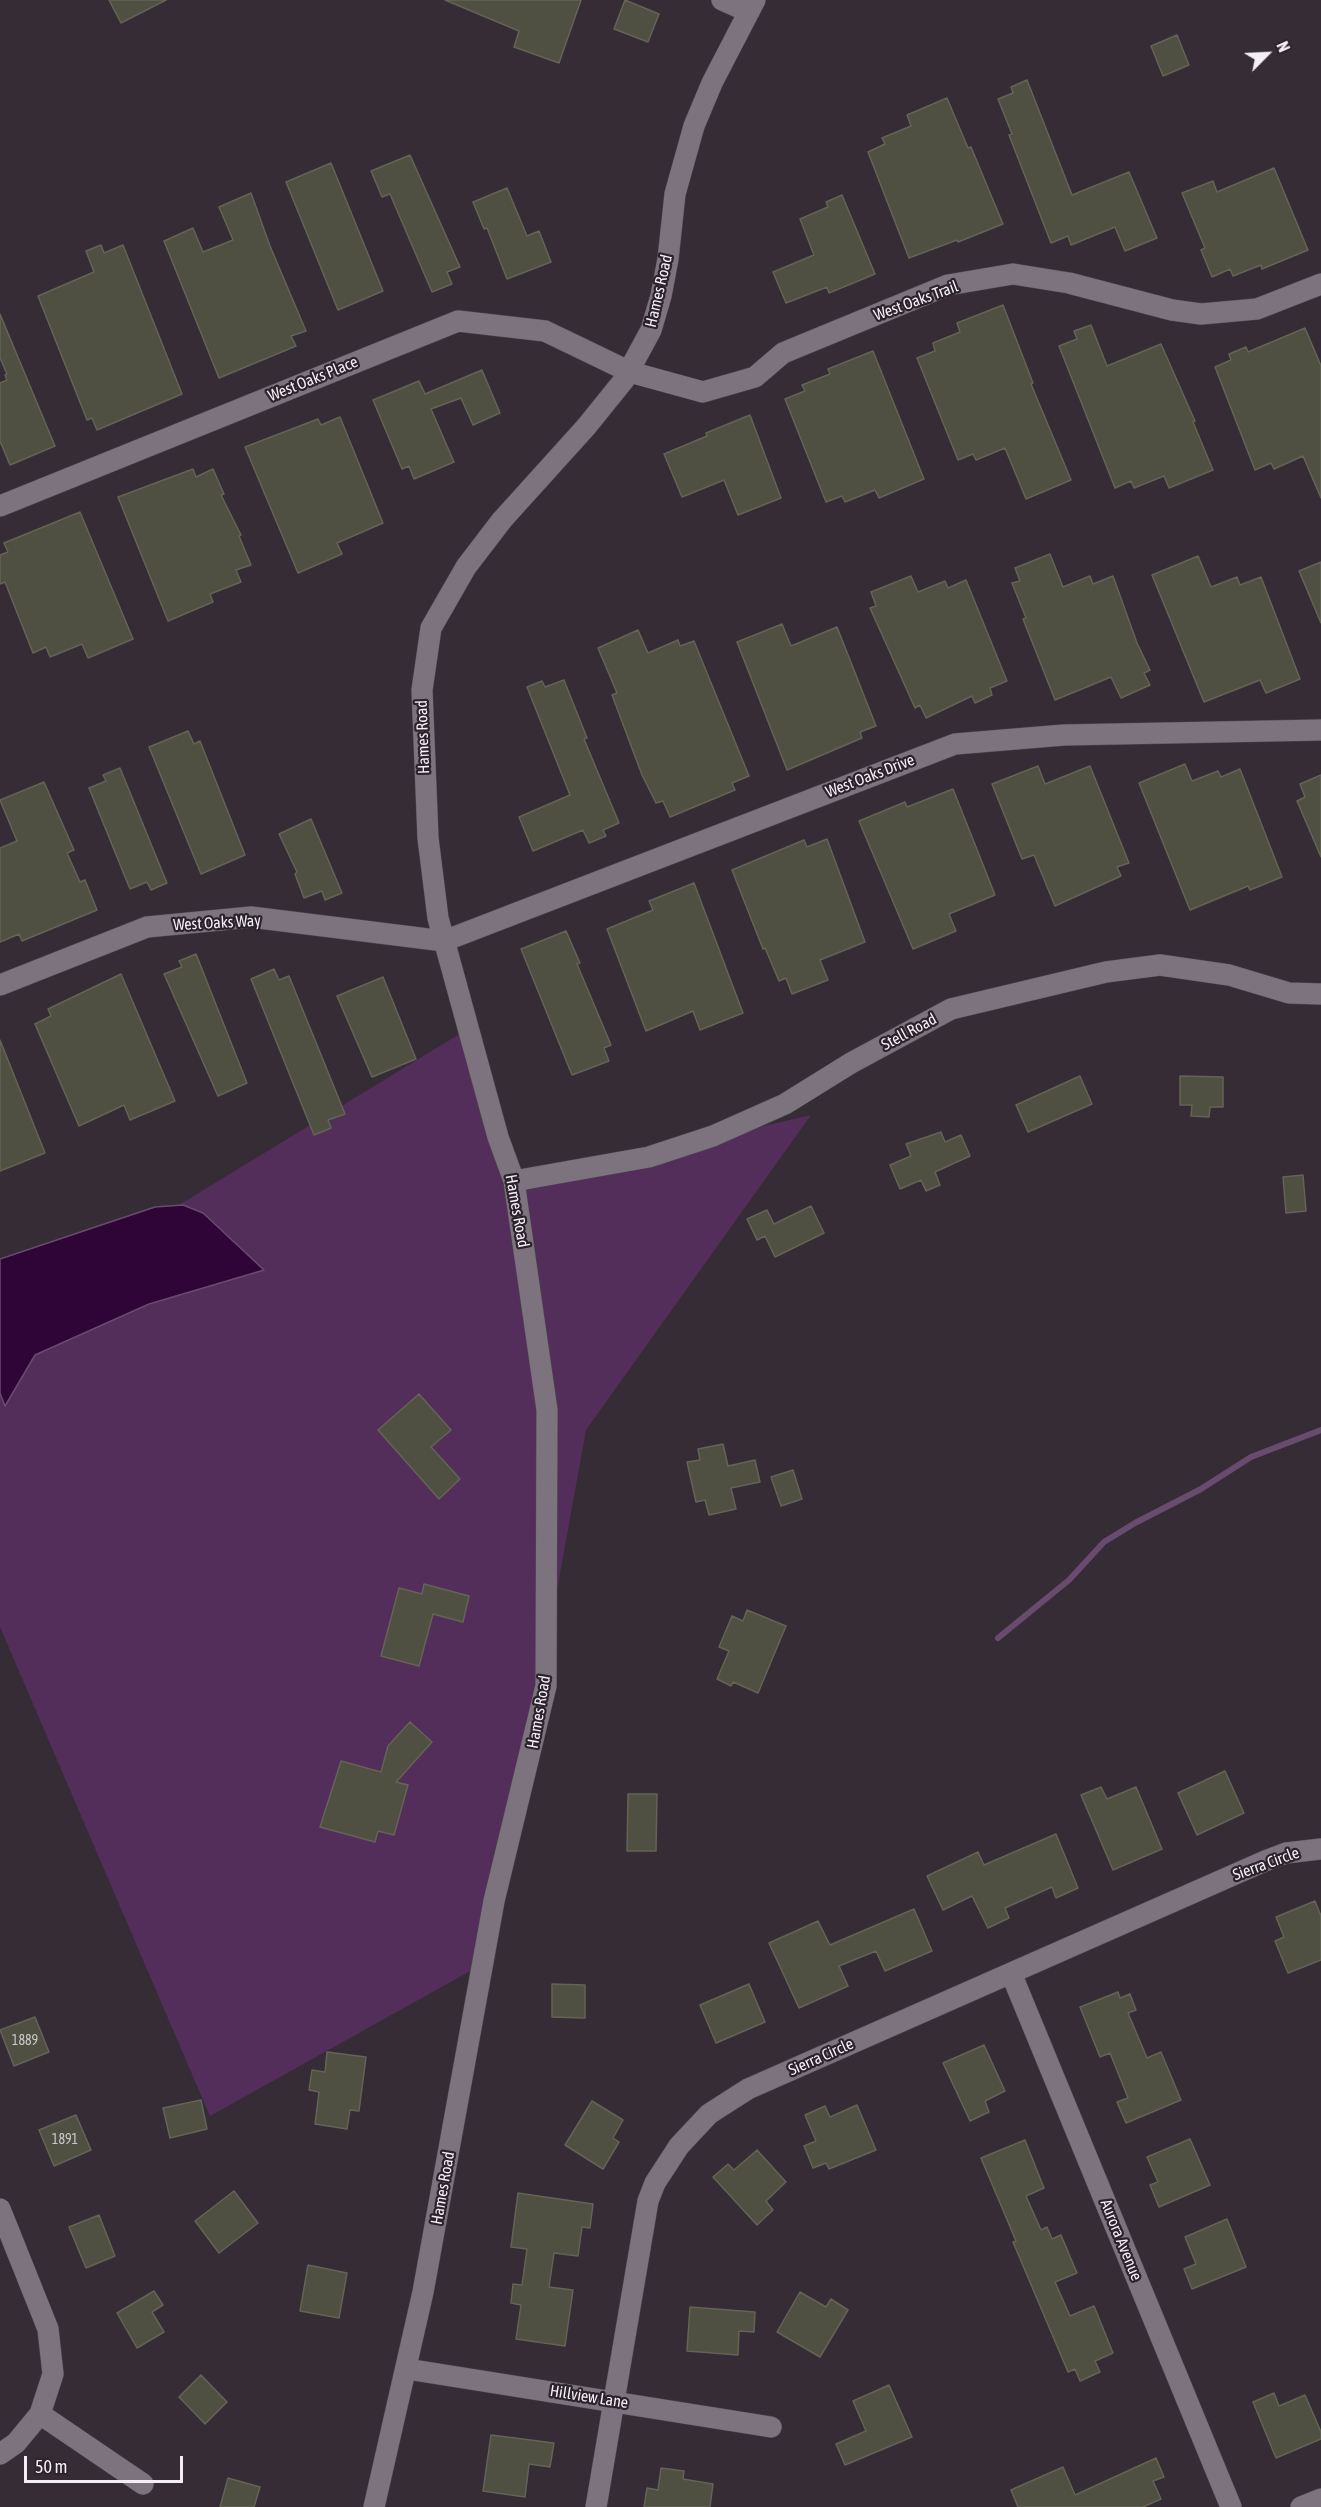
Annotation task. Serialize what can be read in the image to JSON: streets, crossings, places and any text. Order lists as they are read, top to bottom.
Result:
{
  "streets": {
    "street": [
      "Hames Road",
      "West Oaks Trail",
      "West Oaks Place",
      "West Oaks Drive",
      "West Oaks Way",
      "Stell Road",
      "Sierra Circle",
      "Aurora Avenue",
      "Hillview Lane"
    ]
  },
  "crossings": [
    ["Hames Road", "West Oaks Trail"],
    ["Hames Road", "West Oaks Place"],
    ["Hames Road", "West Oaks Drive"],
    ["Hames Road", "West Oaks Way"],
    ["Hames Road", "Stell Road"],
    ["Hames Road", "Hillview Lane"],
    ["West Oaks Trail", "West Oaks Place"],
    ["West Oaks Drive", "West Oaks Way"],
    ["Sierra Circle", "Aurora Avenue"],
    ["Sierra Circle", "Hillview Lane"]
  ],
  "house_numbers": ["1889", "1891"],
  "scale_bar": "50 m",
  "north": "top right"
}
